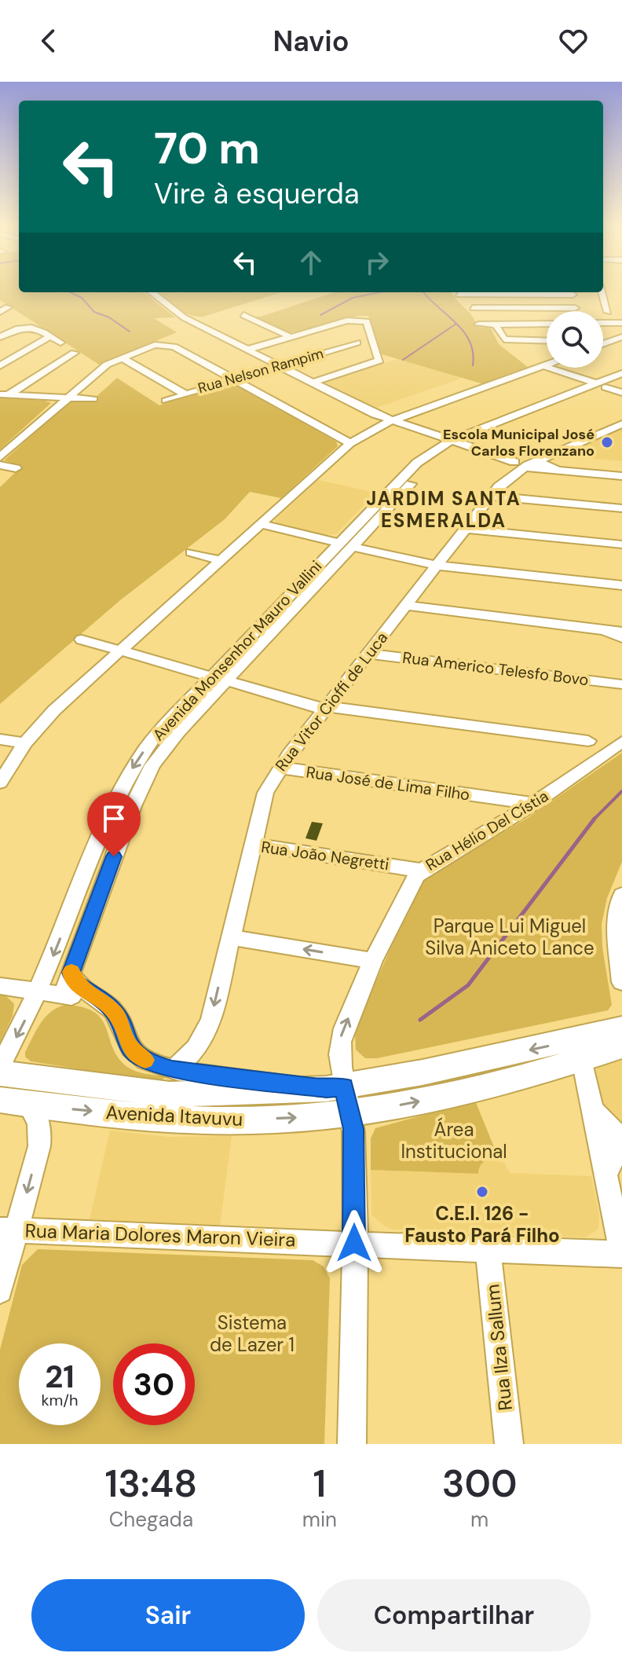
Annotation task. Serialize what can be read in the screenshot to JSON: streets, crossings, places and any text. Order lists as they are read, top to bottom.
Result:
{
  "streets": {
    "main road": ["Avenida Itavuvu"],
    "street": [
      "Rua Nelson Rampim",
      "Avenida Monsenhor Mauro Vallini",
      "Rua Americo Telesfo Bovo",
      "Rua Vitor Cioffi de Luca",
      "Rua José de Lima Filho",
      "Rua Hélio Del Cístia",
      "Rua João Negretti",
      "Rua Maria Dolores Maron Vieira",
      "Rua Ilza Sallum"
    ]
  },
  "crossings": [
    ["Rua Americo Telesfo Bovo", "Rua Vitor Cioffi de Luca"],
    ["Rua Vitor Cioffi de Luca", "Rua José de Lima Filho"],
    ["Rua Vitor Cioffi de Luca", "Rua João Negretti"],
    ["Rua José de Lima Filho", "Rua Hélio Del Cístia"],
    ["Rua Hélio Del Cístia", "Rua João Negretti"],
    ["Rua Hélio Del Cístia", "Avenida Itavuvu"],
    ["Rua Hélio Del Cístia", "Rua Maria Dolores Maron Vieira"],
    ["Rua Maria Dolores Maron Vieira", "Rua Ilza Sallum"]
  ],
  "districts": ["JARDIM SANTA ESMERALDA"],
  "parks": ["Parque Lui Miguel Silva Aniceto Lance", "Área Institucional", "Sistema de Lazer 1"],
  "places": ["Escola Municipal José Carlos Florenzano", "C.E.I. 126 - Fausto Pará Filho"],
  "page": {
    "header": "Navio",
    "turn": ["70 m", "Vire à esquerda"],
    "speed": "21 km/h",
    "limit": "30",
    "eta": [
      "13:48",
      "Chegada",
      "1",
      "min",
      "300",
      "m"
    ],
    "buttons": ["Sair", "Compartilhar"]
  }
}
